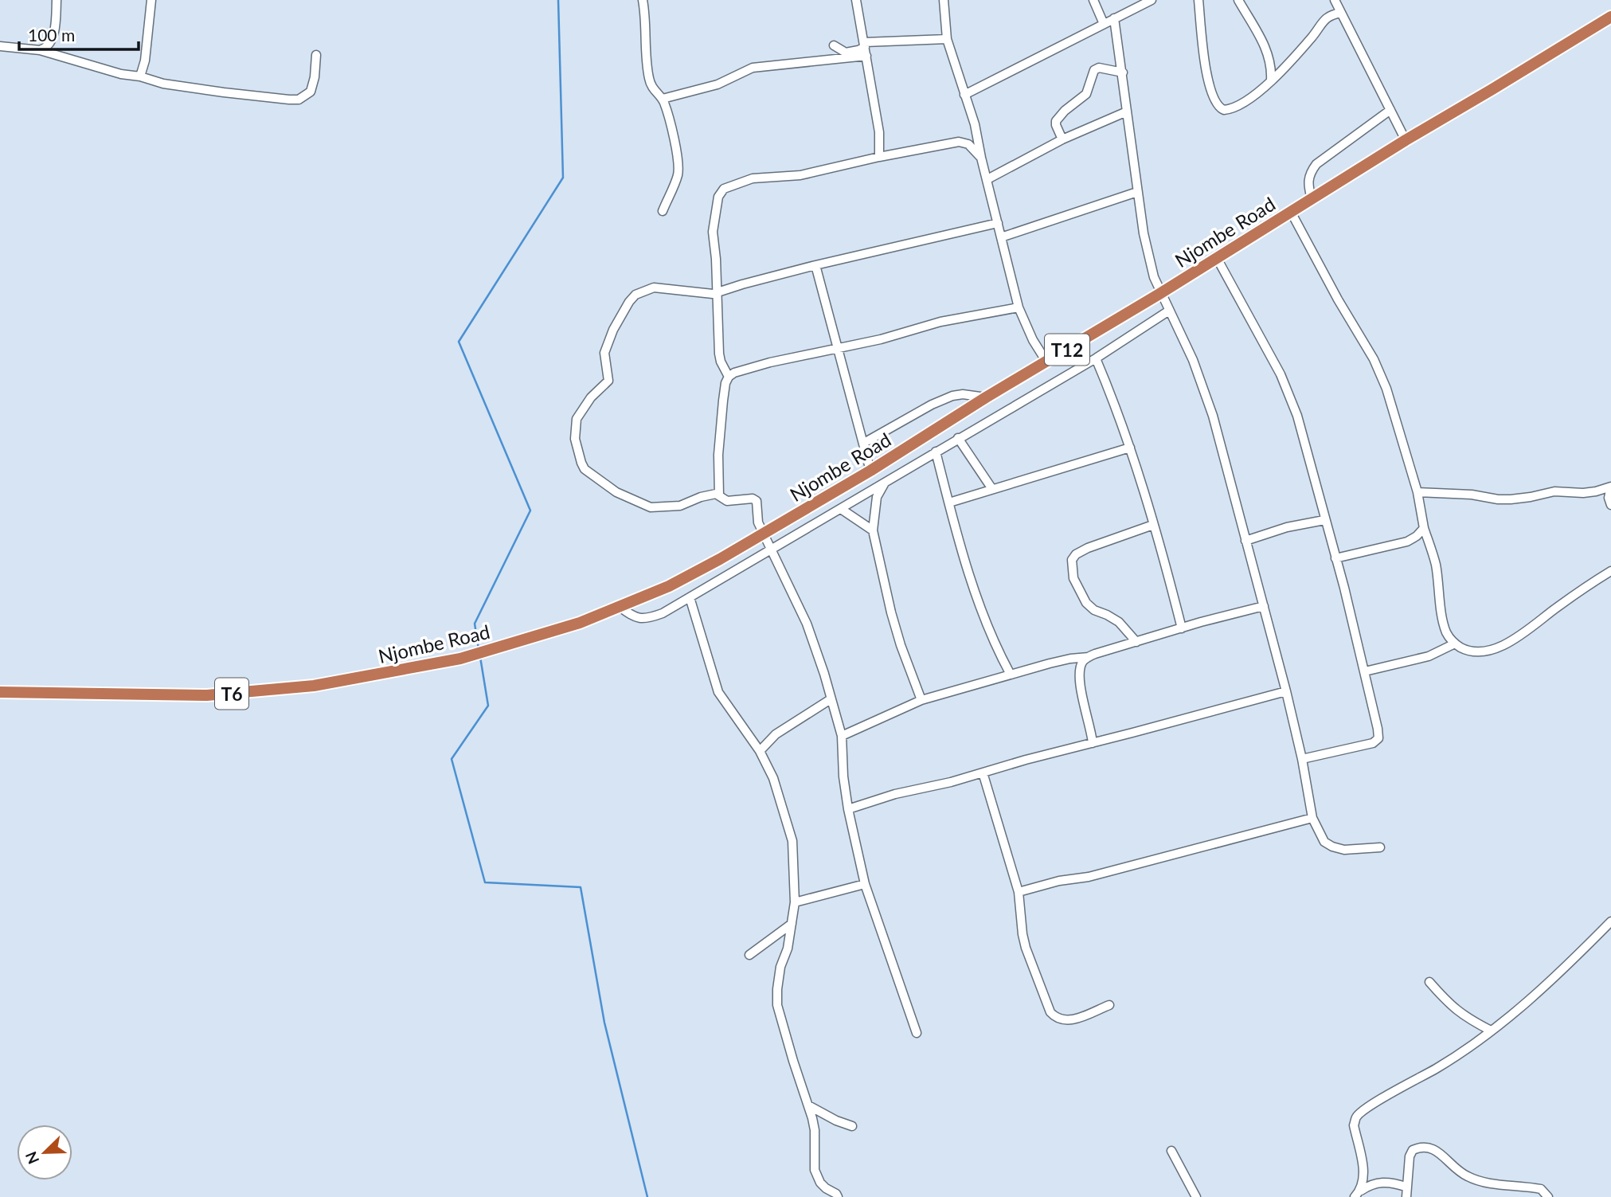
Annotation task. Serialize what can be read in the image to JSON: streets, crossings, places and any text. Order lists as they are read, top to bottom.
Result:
{
  "streets": {
    "highway": ["Njombe Road", "T12", "T6"]
  },
  "scale_bar": "100 m",
  "north": "bottom left"
}
